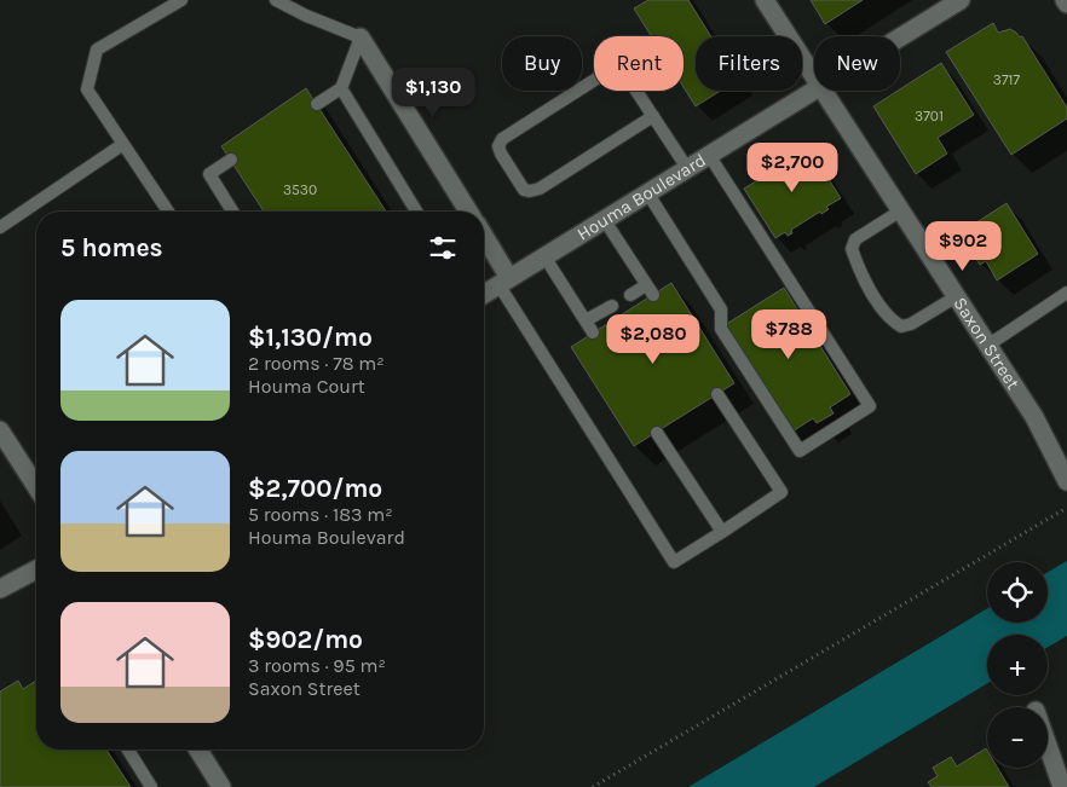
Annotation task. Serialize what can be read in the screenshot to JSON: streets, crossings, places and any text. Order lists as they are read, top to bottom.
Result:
{
  "streets": {
    "street": ["Houma Boulevard", "Saxon Street"]
  },
  "house_numbers": ["3717", "3701", "3530"],
  "page": {
    "chip": [
      "Buy",
      "Rent",
      "Filters",
      "New"
    ],
    "price": [
      "$1,130",
      "$2,700",
      "$902",
      "$788",
      "$2,080"
    ],
    "heading": "5 homes",
    "list": [
      {
        "name": "$1,130/mo",
        "note": "2 rooms · 78 m² · Houma Court"
      },
      {
        "name": "$2,700/mo",
        "note": "5 rooms · 183 m² · Houma Boulevard"
      },
      {
        "name": "$902/mo",
        "note": "3 rooms · 95 m² · Saxon Street"
      }
    ],
    "map_buttons": ["+", "−"]
  }
}
